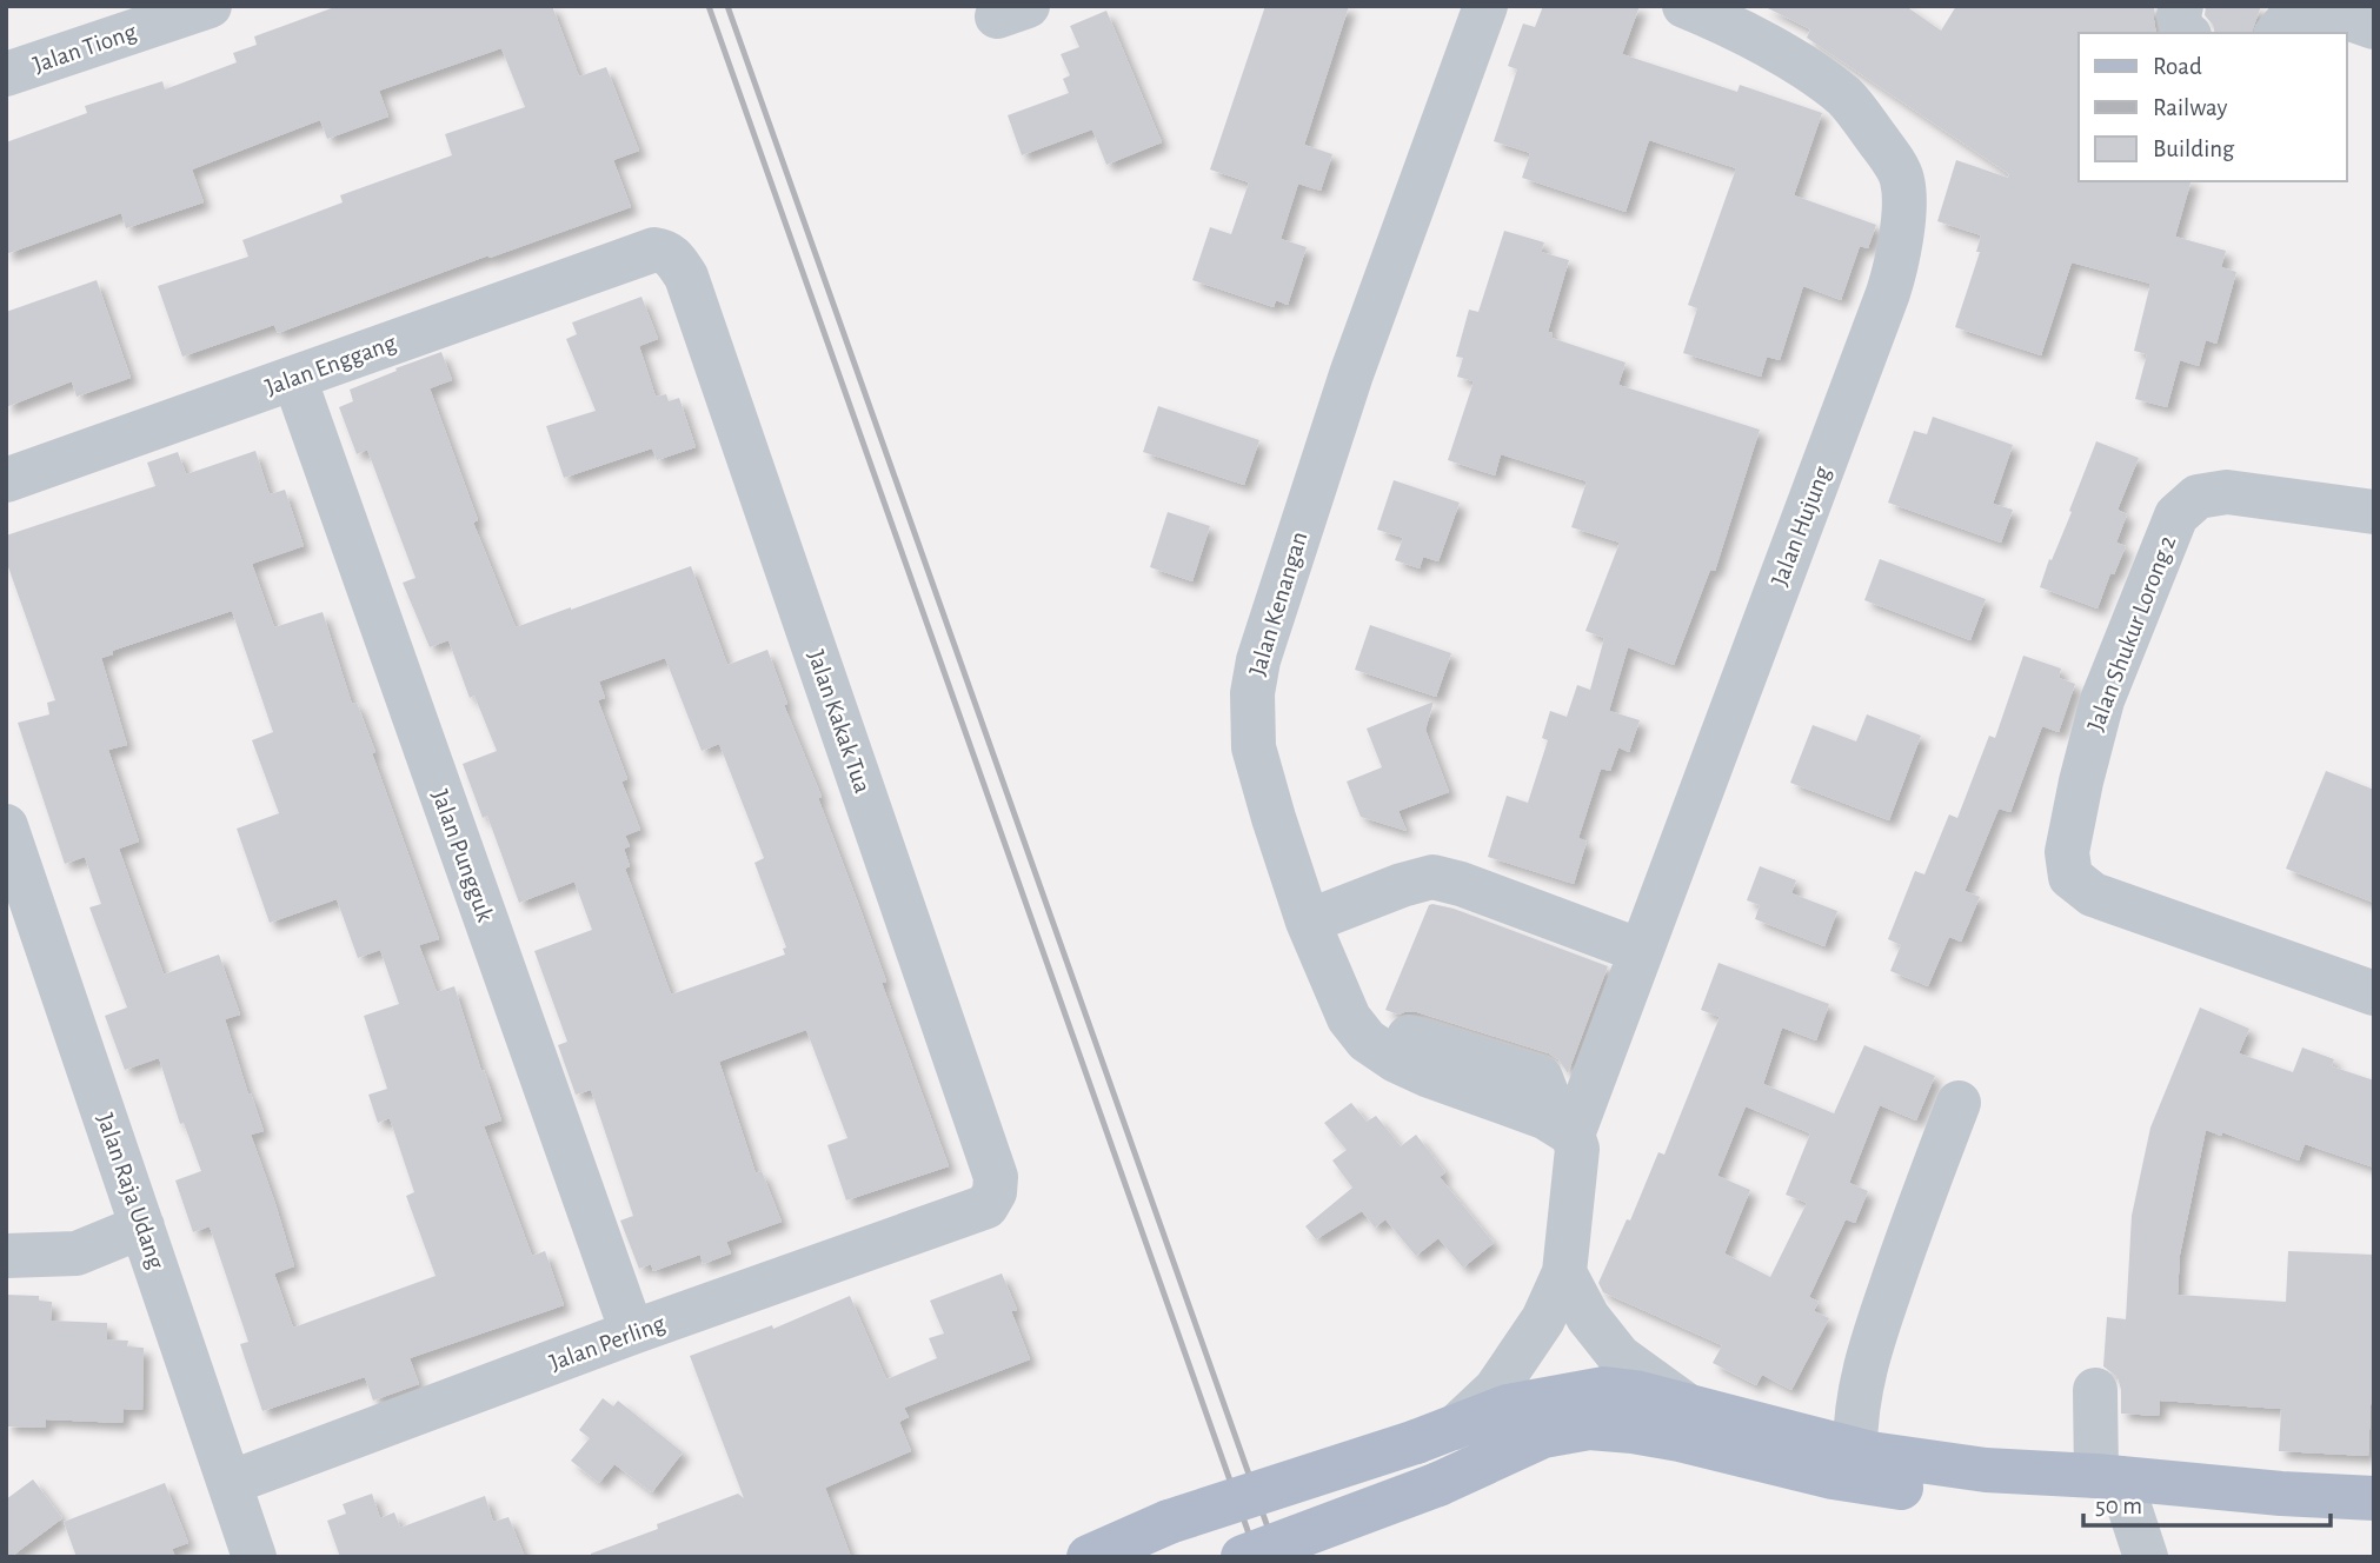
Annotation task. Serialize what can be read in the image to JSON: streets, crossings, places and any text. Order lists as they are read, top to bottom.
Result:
{
  "streets": {
    "street": [
      "Jalan Tiong",
      "Jalan Enggang",
      "Jalan Hujung",
      "Jalan Kenangan",
      "Jalan Shukur Lorong 2",
      "Jalan Kakak Tua",
      "Jalan Pungguk",
      "Jalan Raja Udang",
      "Jalan Perling"
    ]
  },
  "crossings": [
    ["Jalan Enggang", "Jalan Kakak Tua"],
    ["Jalan Enggang", "Jalan Pungguk"],
    ["Jalan Hujung", "Jalan Kenangan"],
    ["Jalan Kakak Tua", "Jalan Perling"],
    ["Jalan Pungguk", "Jalan Perling"],
    ["Jalan Raja Udang", "Jalan Perling"]
  ],
  "legend": ["Road", "Railway", "Building"],
  "scale_bar": "50 m"
}
